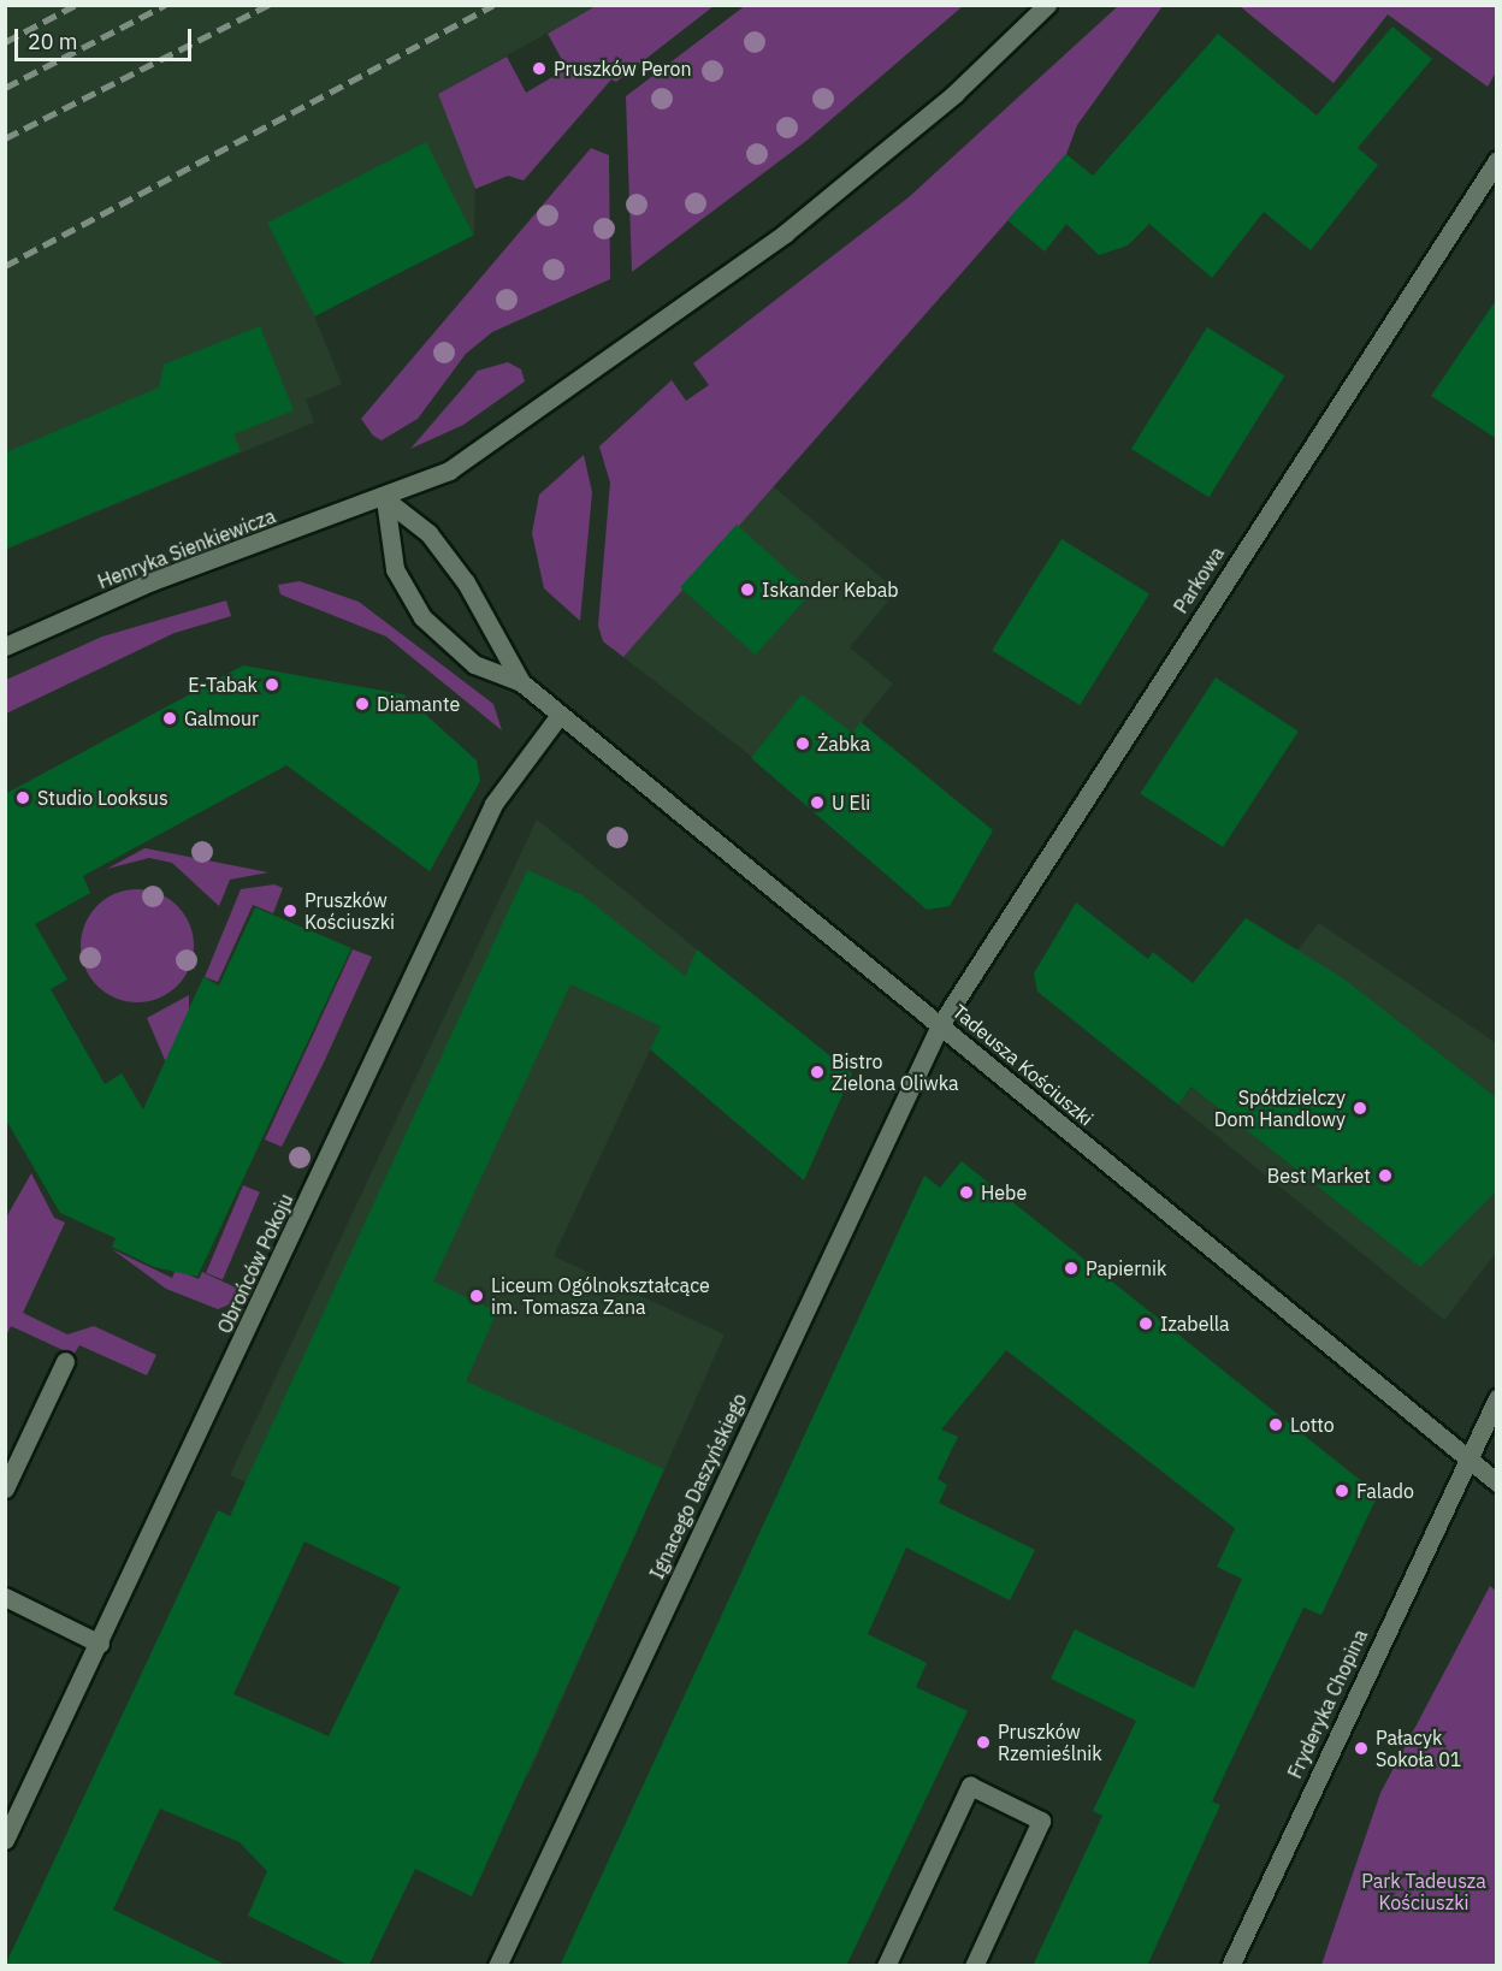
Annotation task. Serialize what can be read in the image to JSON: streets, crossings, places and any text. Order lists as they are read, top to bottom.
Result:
{
  "streets": {
    "street": [
      "Henryka Sienkiewicza",
      "Parkowa",
      "Tadeusza Kościuszki",
      "Obrońców Pokoju",
      "Ignacego Daszyńskiego",
      "Fryderyka Chopina"
    ]
  },
  "crossings": [
    ["Henryka Sienkiewicza", "Tadeusza Kościuszki"],
    ["Parkowa", "Tadeusza Kościuszki"],
    ["Parkowa", "Ignacego Daszyńskiego"],
    ["Tadeusza Kościuszki", "Obrońców Pokoju"],
    ["Tadeusza Kościuszki", "Ignacego Daszyńskiego"],
    ["Tadeusza Kościuszki", "Fryderyka Chopina"]
  ],
  "parks": ["Park Tadeusza Kościuszki"],
  "places": [
    "Pruszków Peron",
    "Iskander Kebab",
    "E-Tabak",
    "Diamante",
    "Galmour",
    "Żabka",
    "Studio Looksus",
    "U Eli",
    "Pruszków Kościuszki",
    "Bistro Zielona Oliwka",
    "Spółdzielczy Dom Handlowy",
    "Best Market",
    "Hebe",
    "Papiernik",
    "Liceum Ogólnokształcące im. Tomasza Zana",
    "Izabella",
    "Lotto",
    "Falado",
    "Pruszków Rzemieślnik",
    "Pałacyk Sokoła 01"
  ],
  "scale_bar": "20 m"
}
